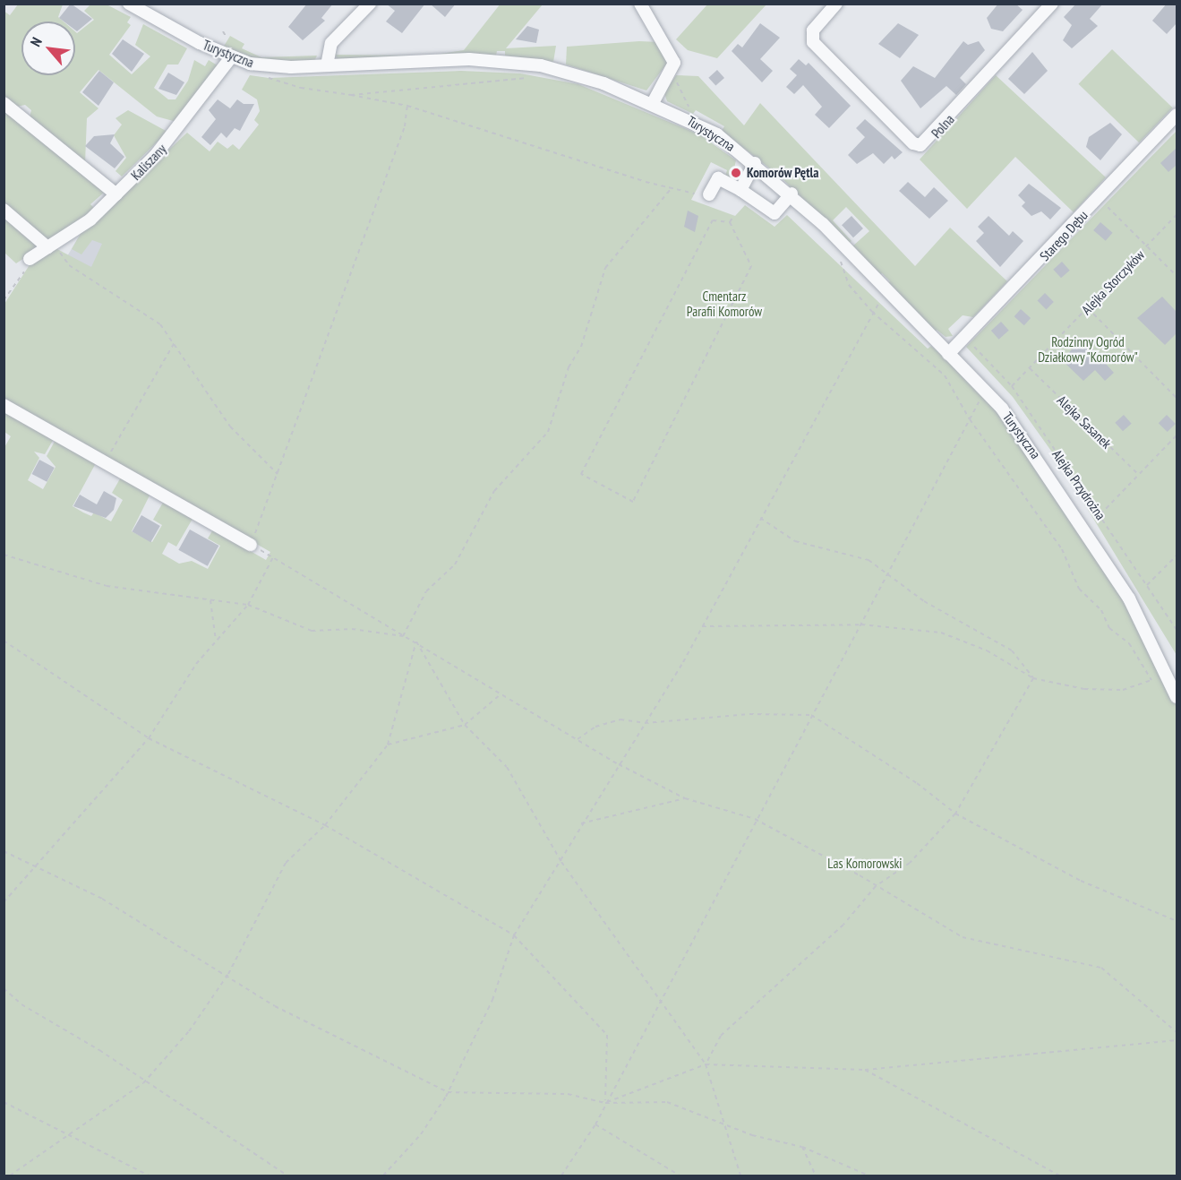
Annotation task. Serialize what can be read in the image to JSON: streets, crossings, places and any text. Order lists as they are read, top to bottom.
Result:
{
  "streets": {
    "street": [
      "Turystyczna",
      "Polna",
      "Kaliszany",
      "Starego Dębu"
    ],
    "path": ["Alejka Storczyków", "Alejka Sasanek", "Alejka Przydrożna"]
  },
  "crossings": [
    ["Turystyczna", "Kaliszany"],
    ["Turystyczna", "Starego Dębu"],
    ["Alejka Storczyków", "Alejka Sasanek"],
    ["Alejka Storczyków", "Alejka Przydrożna"]
  ],
  "parks": ["Cmentarz Parafii Komorów", "Rodzinny Ogród Działkowy \"Komorów\"", "Las Komorowski"],
  "places": ["Komorów Pętla"],
  "north": "top left"
}
